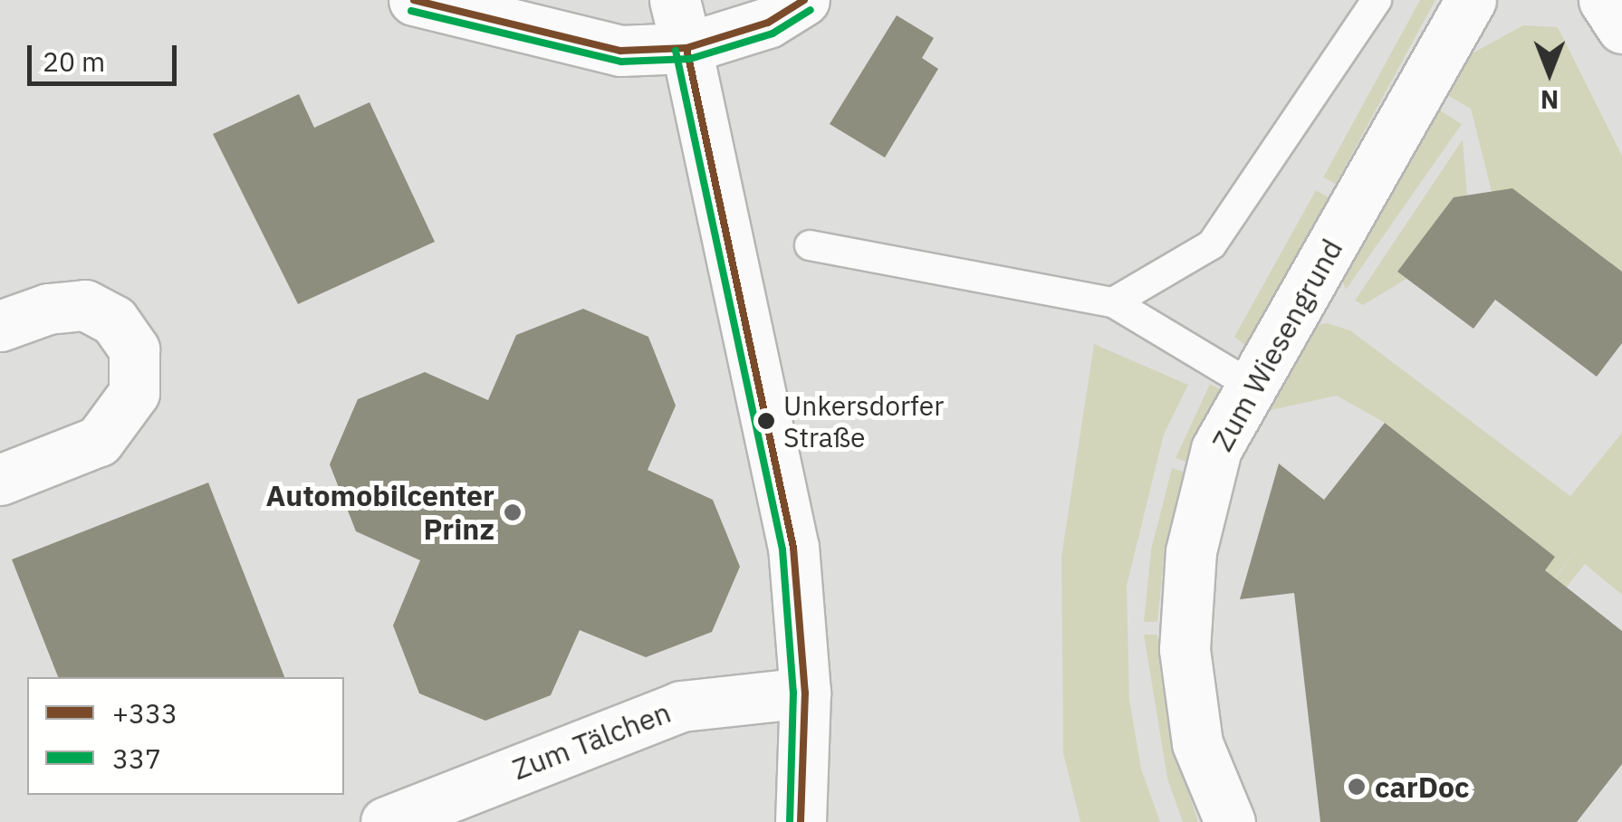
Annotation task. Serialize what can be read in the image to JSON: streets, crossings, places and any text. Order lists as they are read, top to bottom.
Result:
{
  "streets": {
    "street": ["Zum Wiesengrund", "Zum Tälchen"]
  },
  "places": ["Unkersdorfer Straße", "Automobilcenter Prinz", "carDoc"],
  "lines": ["transit line +333", "transit line 337"],
  "legend": ["+333", "337"],
  "scale_bar": "20 m",
  "north": "bottom"
}
